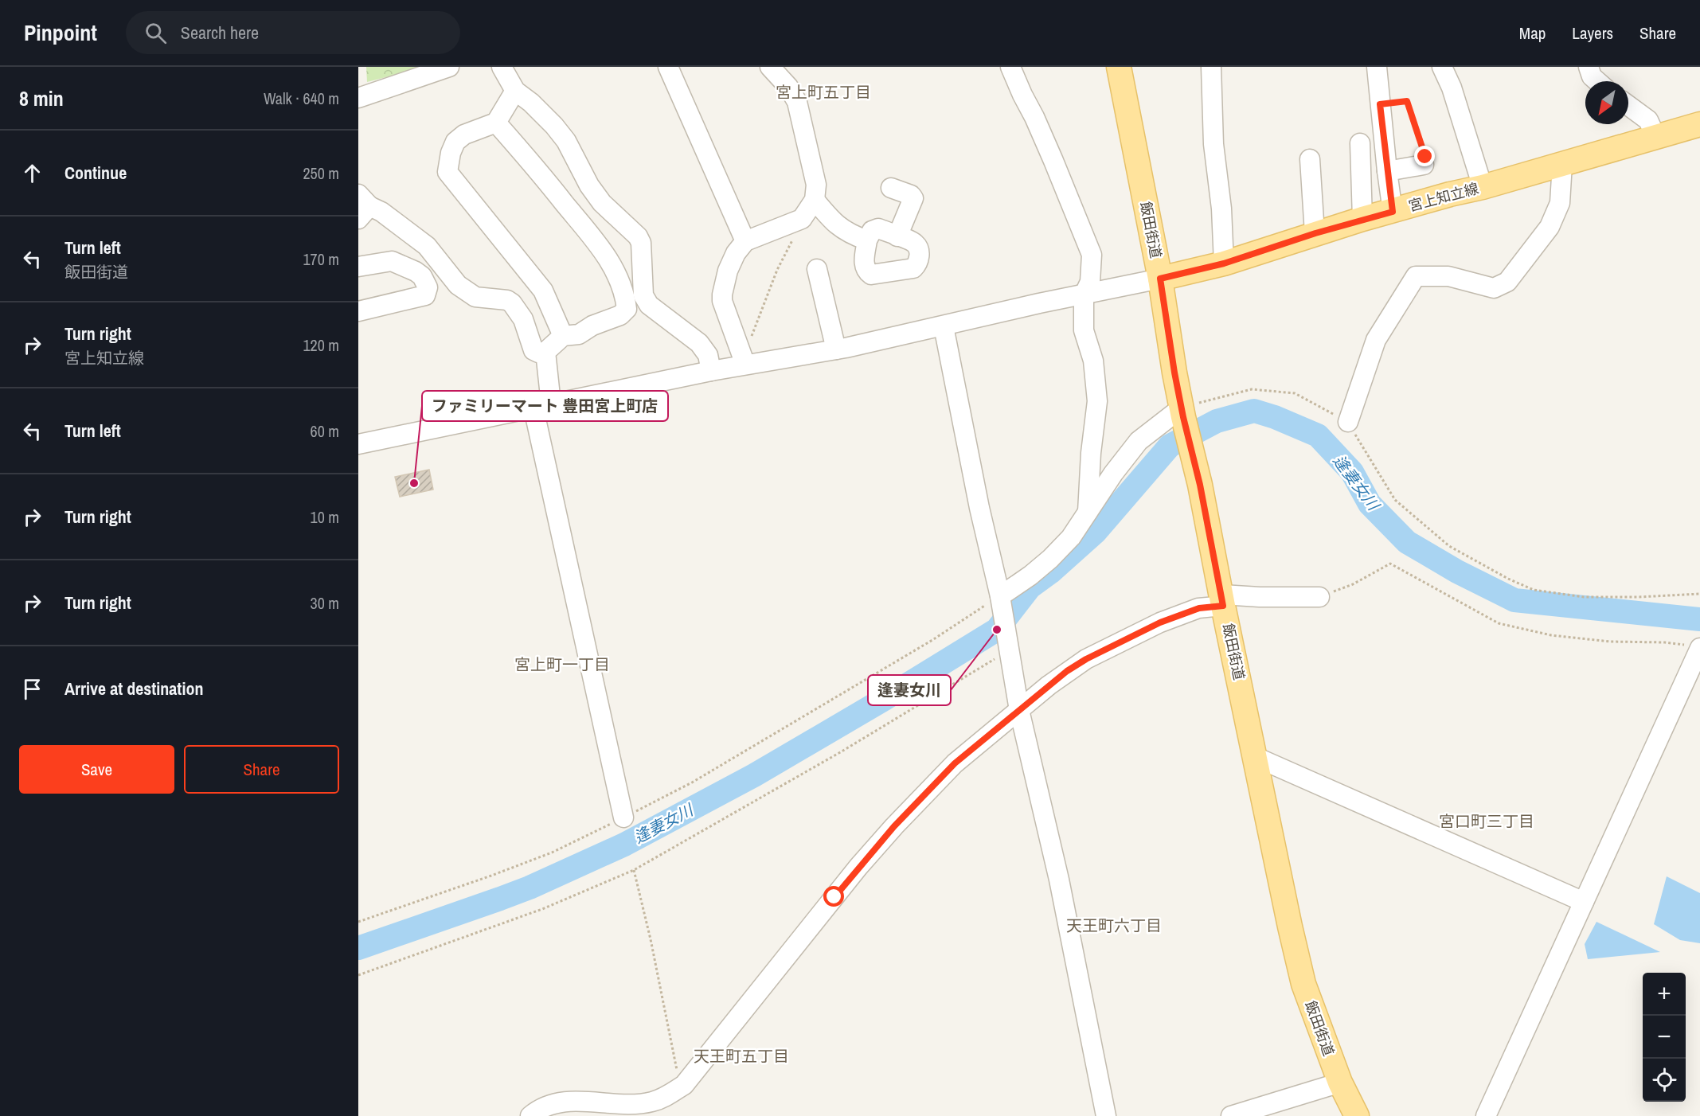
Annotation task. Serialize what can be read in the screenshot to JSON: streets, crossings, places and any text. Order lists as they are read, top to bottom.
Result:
{
  "streets": {
    "main road": ["宮上知立線", "飯田街道"]
  },
  "crossings": [
    ["宮上知立線", "飯田街道"]
  ],
  "districts": [
    "宮上町五丁目",
    "宮上町一丁目",
    "宮口町三丁目",
    "天王町六丁目",
    "天王町五丁目"
  ],
  "water": ["逢妻女川"],
  "places": ["ファミリーマート 豊田宮上町店", "逢妻女川"],
  "north": "bottom left",
  "page": {
    "header": "Pinpoint",
    "search": "Search here",
    "nav": ["Map", "Layers", "Share"],
    "heading": ["8 min", "Walk · 640 m"],
    "list": [
      ["Continue", "250 m"],
      ["Turn left", "飯田街道", "170 m"],
      ["Turn right", "宮上知立線", "120 m"],
      ["Turn left", "60 m"],
      ["Turn right", "10 m"],
      ["Turn right", "30 m"],
      "Arrive at destination"
    ],
    "buttons": ["Save", "Share"],
    "map_buttons": ["+", "−"]
  }
}
